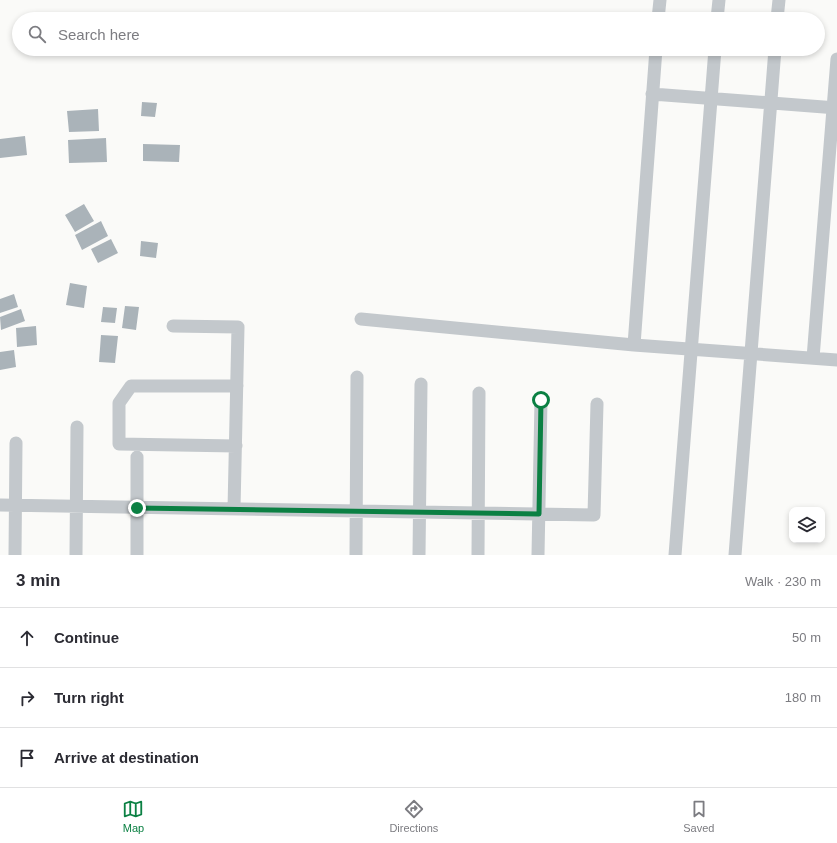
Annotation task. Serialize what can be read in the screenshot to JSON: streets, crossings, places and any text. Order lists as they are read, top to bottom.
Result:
{
  "page": {
    "search": "Search here",
    "heading": ["3 min", "Walk · 230 m"],
    "list": [
      ["Continue", "50 m"],
      ["Turn right", "180 m"],
      "Arrive at destination"
    ],
    "nav": ["Map", "Directions", "Saved"]
  }
}
